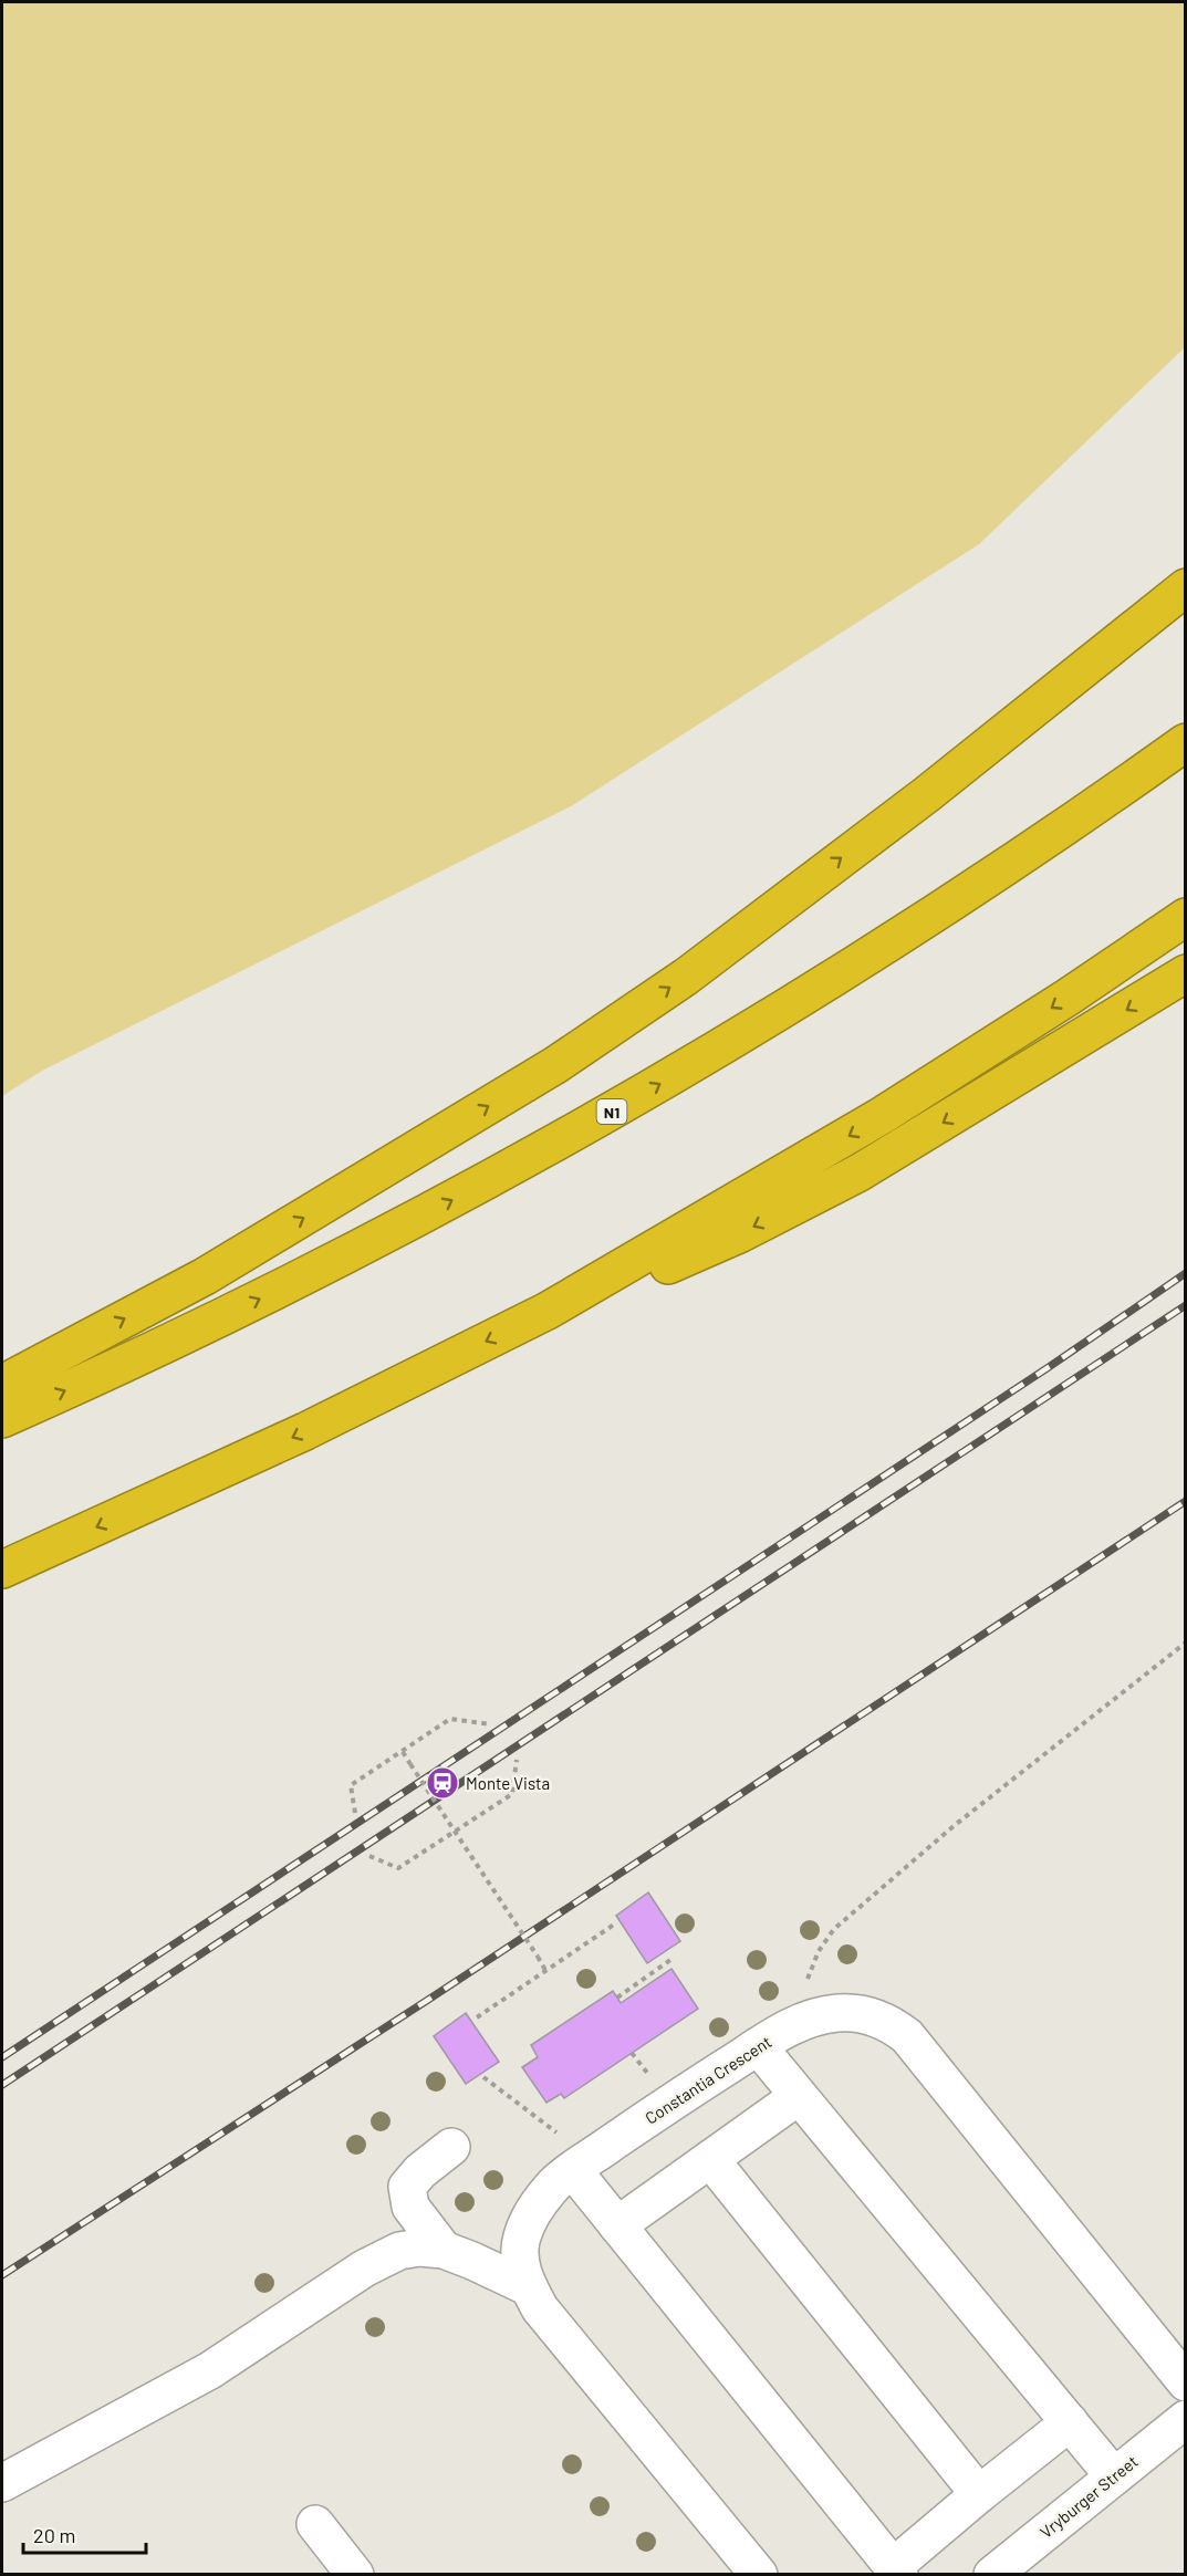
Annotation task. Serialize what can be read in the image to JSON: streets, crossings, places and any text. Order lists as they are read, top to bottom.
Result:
{
  "streets": {
    "highway": ["N1"],
    "street": ["Constantia Crescent", "Vryburger Street"]
  },
  "places": {
    "station": ["Monte Vista"]
  },
  "scale_bar": "20 m"
}
